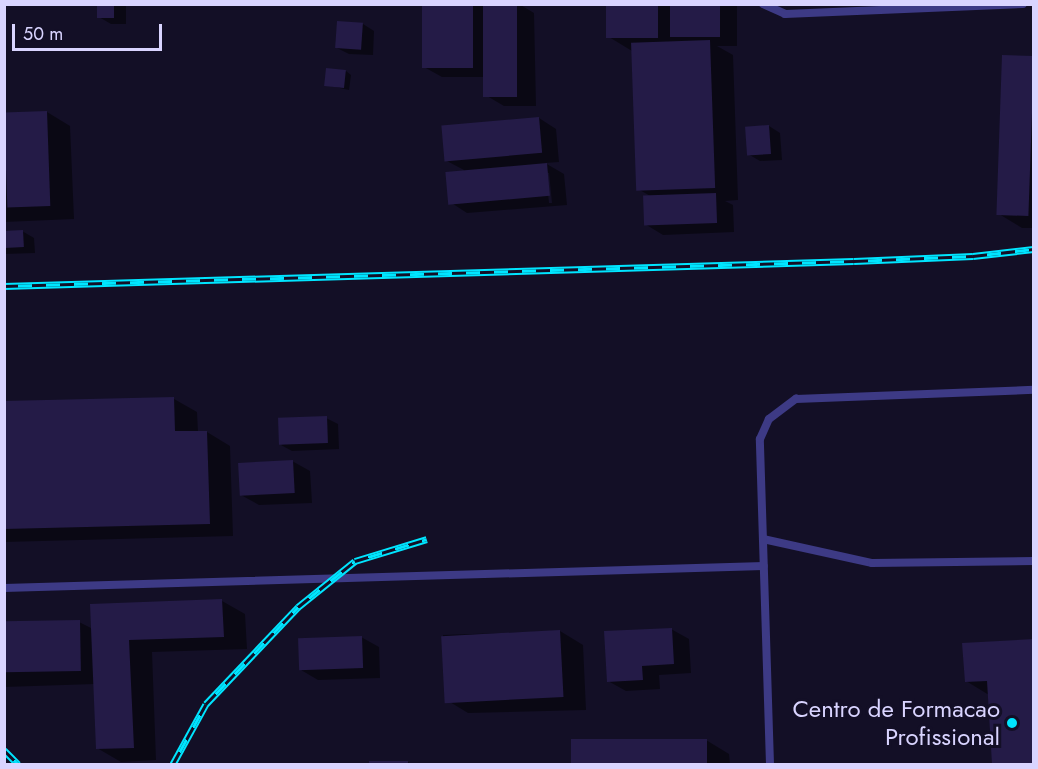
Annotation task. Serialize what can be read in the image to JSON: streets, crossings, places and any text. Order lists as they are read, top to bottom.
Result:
{
  "places": ["Centro de Formacao Profissional"],
  "scale_bar": "50 m"
}
